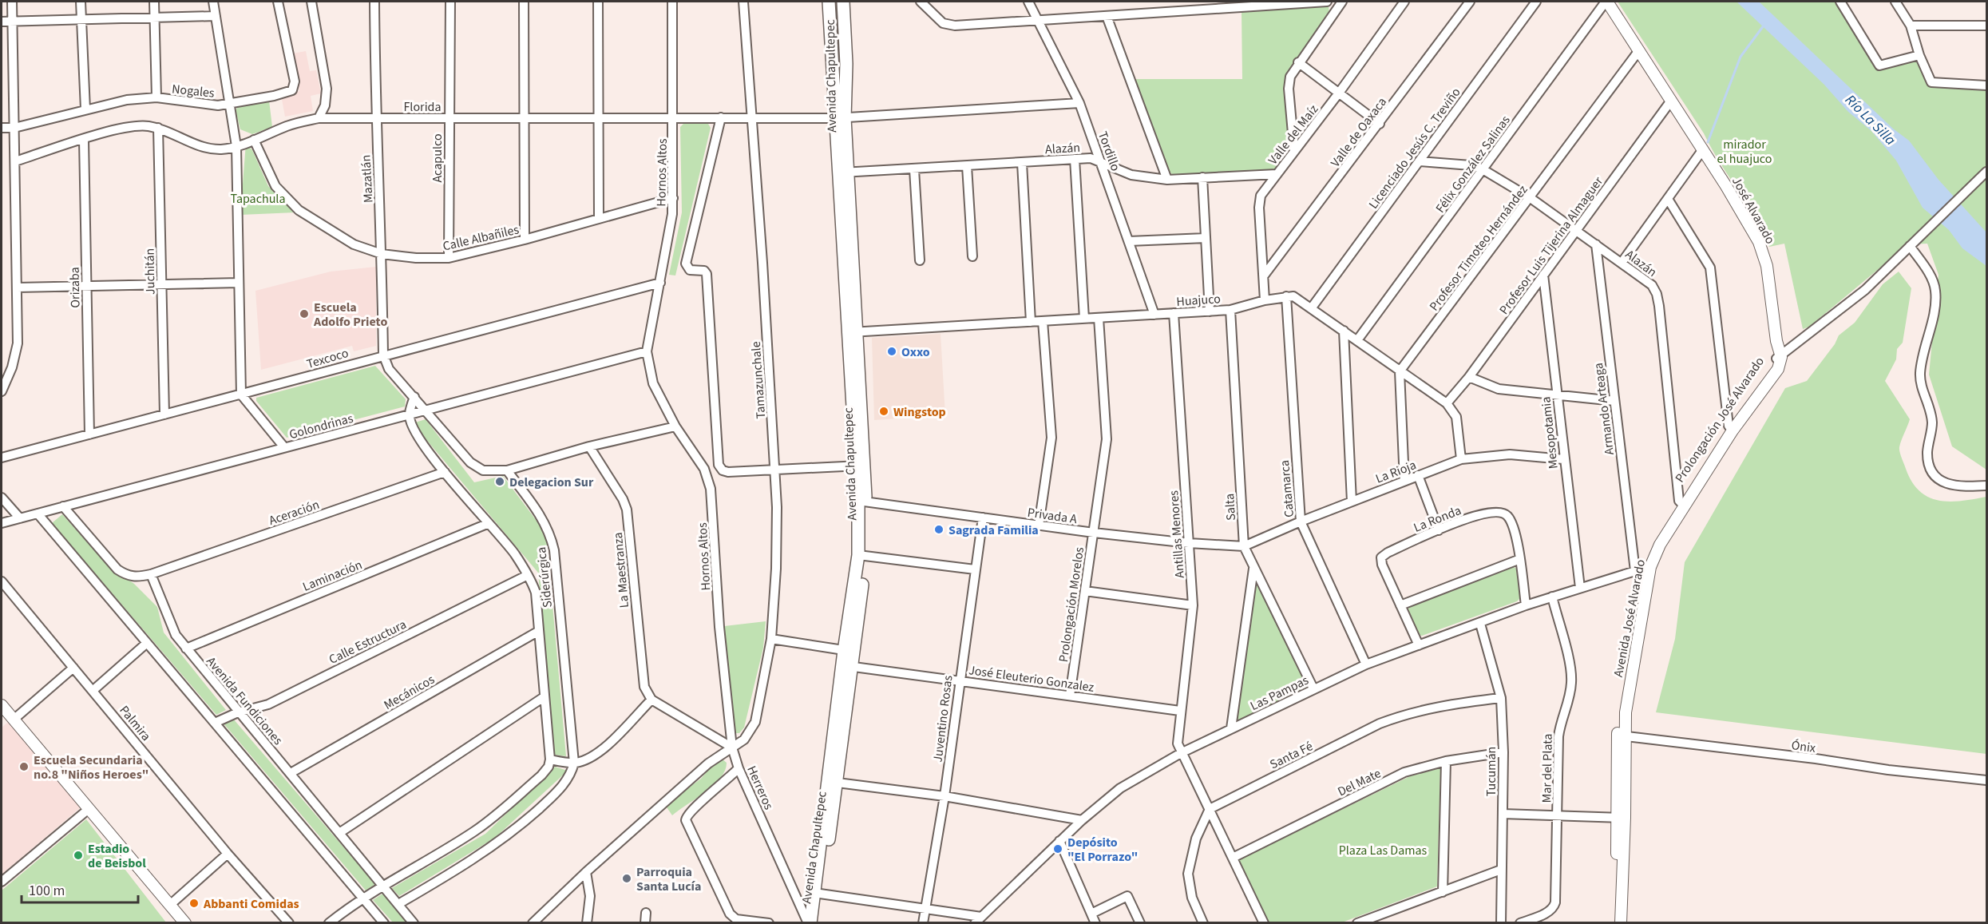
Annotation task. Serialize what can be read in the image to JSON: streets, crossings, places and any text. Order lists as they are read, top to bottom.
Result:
{
  "streets": {
    "main road": ["Avenida Chapultepec"],
    "street": [
      "Nogales",
      "Florida",
      "Valle de Oaxaca",
      "Valle del Maíz",
      "Alazán",
      "Licenciado Jesús C. Treviño",
      "Tordillo",
      "Acapulco",
      "Félix González Salinas",
      "Hornos Altos",
      "Mazatlán",
      "José Alvarado",
      "Calle Albañiles",
      "Profesor Luis Tijerina Almaguer",
      "Profesor Timoteo Hernández",
      "Juchitán",
      "Orizaba",
      "Huajuco",
      "Texcoco",
      "Tamazunchale",
      "Armando Arteaga",
      "Prolongación José Alvarado",
      "Golondrinas",
      "Mesopotamia",
      "La Rioja",
      "Catamarca",
      "Salta",
      "Aceración",
      "Privada A",
      "La Ronda",
      "Antillas Menores",
      "La Maestranza",
      "Laminación",
      "Siderúrgica",
      "Prolongación Morelos",
      "Calle Estructura",
      "José Eleuterio Gonzalez",
      "Mecánicos",
      "Las Pampas",
      "Avenida Fundiciones",
      "Juventino Rosas",
      "Palmira",
      "Ónix",
      "Santa Fé",
      "Mar del Plata",
      "Tucumán",
      "Del Mate",
      "Herreros"
    ]
  },
  "crossings": [
    ["Avenida Chapultepec", "Florida"],
    ["Avenida Chapultepec", "Alazán"],
    ["Avenida Chapultepec", "Huajuco"],
    ["Avenida Chapultepec", "Privada A"],
    ["Avenida Chapultepec", "José Eleuterio Gonzalez"],
    ["Florida", "Tordillo"],
    ["Florida", "Acapulco"],
    ["Florida", "Hornos Altos"],
    ["Florida", "Mazatlán"],
    ["Florida", "Calle Albañiles"],
    ["Florida", "Juchitán"],
    ["Florida", "Orizaba"],
    ["Florida", "Tamazunchale"],
    ["Valle de Oaxaca", "Valle del Maíz"],
    ["Valle del Maíz", "Alazán"],
    ["Valle del Maíz", "Huajuco"],
    ["Alazán", "Licenciado Jesús C. Treviño"],
    ["Alazán", "Tordillo"],
    ["Alazán", "Félix González Salinas"],
    ["Alazán", "Profesor Luis Tijerina Almaguer"],
    ["Alazán", "Profesor Timoteo Hernández"],
    ["Alazán", "Armando Arteaga"],
    ["Alazán", "Prolongación José Alvarado"],
    ["Tordillo", "Huajuco"],
    ["Acapulco", "Calle Albañiles"],
    ["Félix González Salinas", "José Alvarado"],
    ["Hornos Altos", "Calle Albañiles"],
    ["Hornos Altos", "Texcoco"],
    ["Hornos Altos", "Tamazunchale"],
    ["Hornos Altos", "Golondrinas"],
    ["Hornos Altos", "Herreros"],
    ["Mazatlán", "Calle Albañiles"],
    ["Mazatlán", "Texcoco"],
    ["José Alvarado", "Profesor Luis Tijerina Almaguer"],
    ["José Alvarado", "Profesor Timoteo Hernández"],
    ["José Alvarado", "Prolongación José Alvarado"],
    ["Profesor Luis Tijerina Almaguer", "Mesopotamia"],
    ["Juchitán", "Texcoco"],
    ["Orizaba", "Texcoco"],
    ["Huajuco", "Catamarca"],
    ["Huajuco", "Salta"],
    ["Huajuco", "Antillas Menores"],
    ["Huajuco", "Prolongación Morelos"],
    ["Tamazunchale", "Herreros"],
    ["Armando Arteaga", "Prolongación José Alvarado"],
    ["Armando Arteaga", "Las Pampas"],
    ["Prolongación José Alvarado", "Las Pampas"],
    ["Prolongación José Alvarado", "Ónix"],
    ["Golondrinas", "Siderúrgica"],
    ["Mesopotamia", "La Rioja"],
    ["Mesopotamia", "Las Pampas"],
    ["La Rioja", "Catamarca"],
    ["La Rioja", "Salta"],
    ["La Rioja", "Privada A"],
    ["Catamarca", "Las Pampas"],
    ["Salta", "Privada A"],
    ["Salta", "Las Pampas"],
    ["Aceración", "Siderúrgica"],
    ["Aceración", "Avenida Fundiciones"],
    ["Privada A", "Antillas Menores"],
    ["Privada A", "Prolongación Morelos"],
    ["Privada A", "Juventino Rosas"],
    ["La Ronda", "Las Pampas"],
    ["Antillas Menores", "José Eleuterio Gonzalez"],
    ["Antillas Menores", "Las Pampas"],
    ["Laminación", "Siderúrgica"],
    ["Laminación", "Avenida Fundiciones"],
    ["Siderúrgica", "Calle Estructura"],
    ["Siderúrgica", "Mecánicos"],
    ["Prolongación Morelos", "José Eleuterio Gonzalez"],
    ["Calle Estructura", "Avenida Fundiciones"],
    ["José Eleuterio Gonzalez", "Juventino Rosas"],
    ["Mecánicos", "Avenida Fundiciones"],
    ["Las Pampas", "Mar del Plata"],
    ["Las Pampas", "Tucumán"],
    ["Santa Fé", "Tucumán"],
    ["Tucumán", "Del Mate"]
  ],
  "water": ["Río La Silla"],
  "parks": ["mirador el huajuco", "Tapachula", "Plaza Las Damas"],
  "places": [
    "Escuela Adolfo Prieto",
    "Oxxo",
    "Wingstop",
    "Delegacion Sur",
    "Sagrada Familia",
    "Escuela Secundaria no.8 \"Niños Heroes\"",
    "Depósito \"El Porrazo\"",
    "Estadio de Beisbol",
    "Parroquia Santa Lucía",
    "Abbanti Comidas"
  ],
  "scale_bar": "100 m"
}
